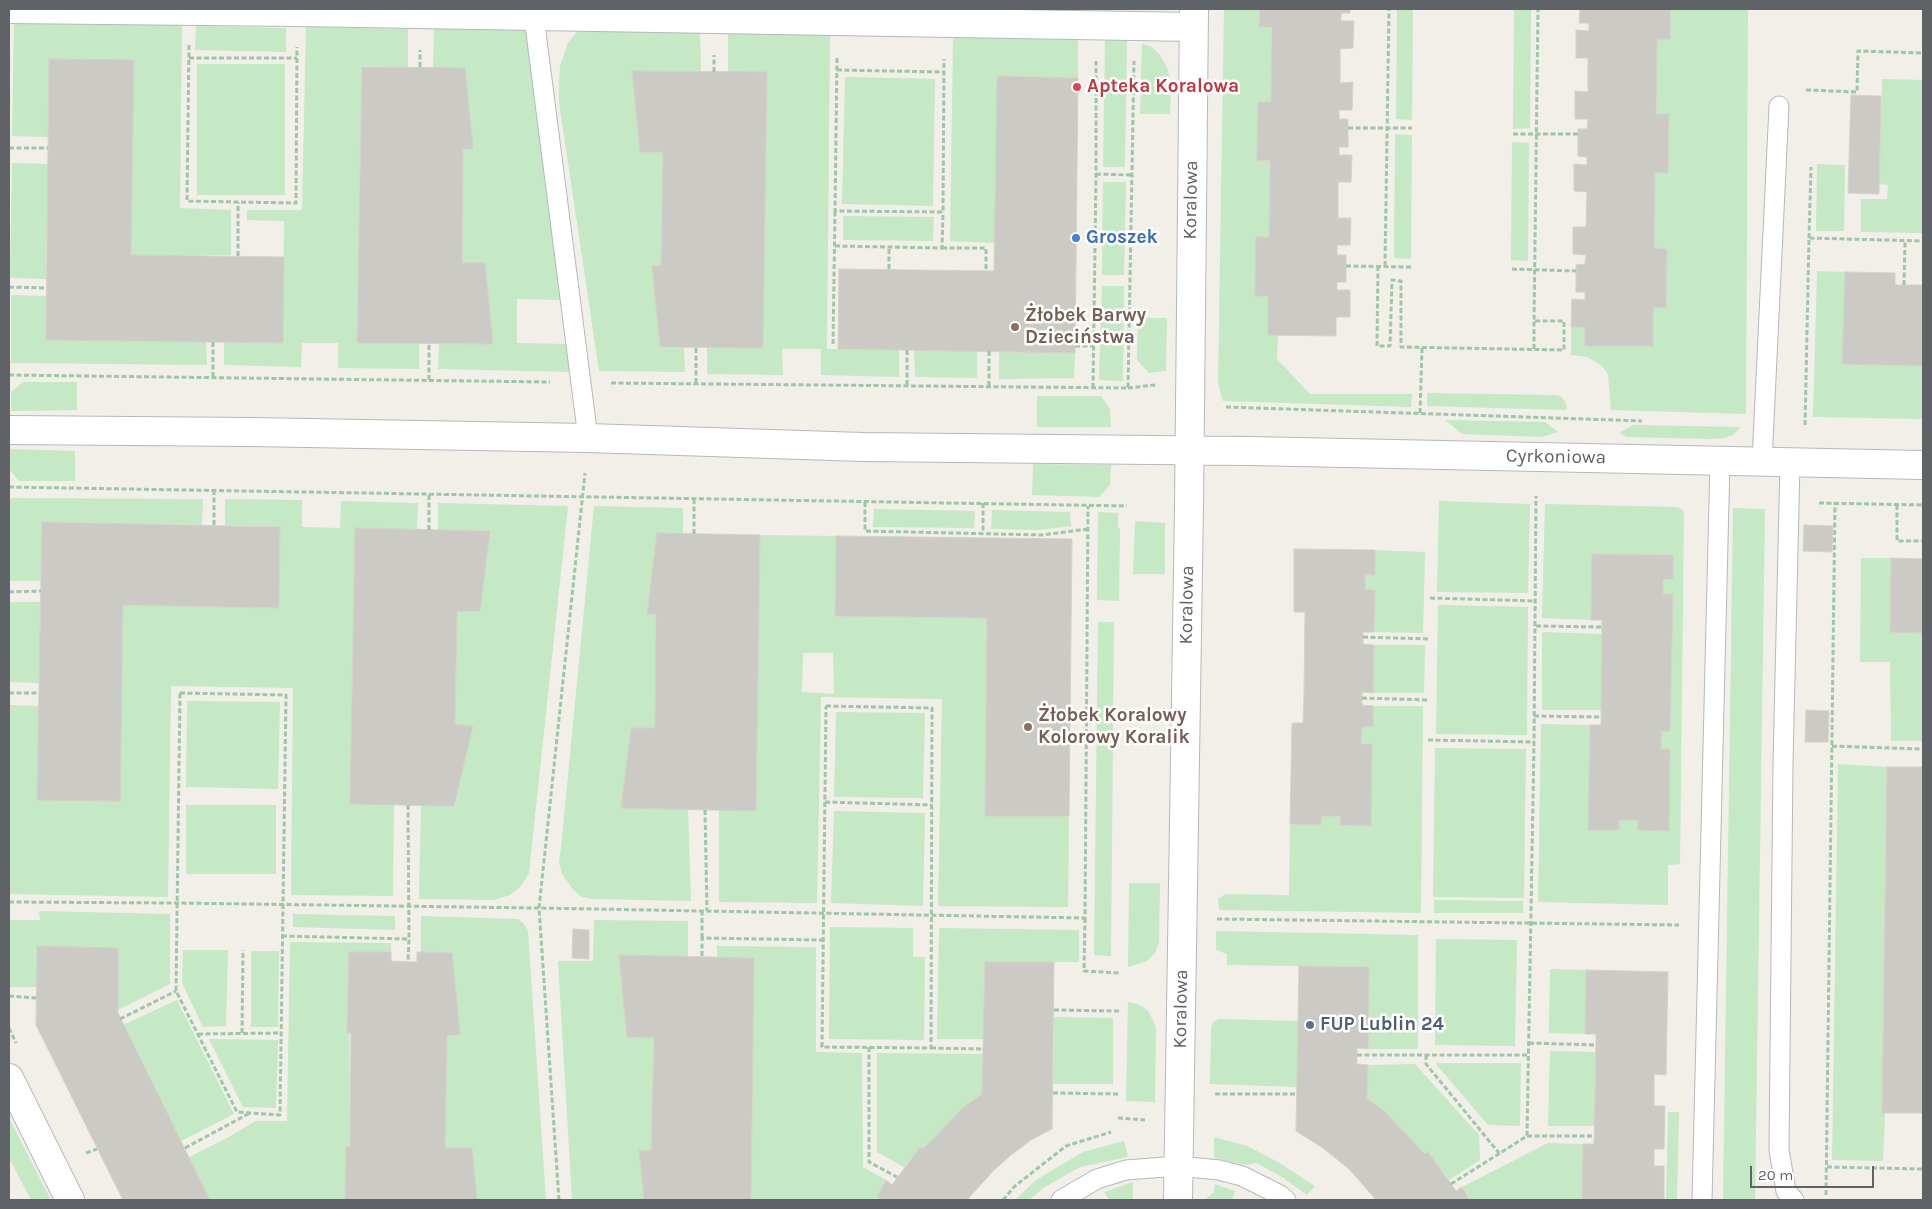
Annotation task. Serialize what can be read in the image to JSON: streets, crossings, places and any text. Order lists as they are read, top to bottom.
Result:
{
  "streets": {
    "street": ["Koralowa", "Cyrkoniowa"]
  },
  "crossings": [
    ["Koralowa", "Cyrkoniowa"]
  ],
  "places": [
    "Apteka Koralowa",
    "Groszek",
    "Żłobek Barwy Dzieciństwa",
    "Żłobek Koralowy Kolorowy Koralik",
    "FUP Lublin 24"
  ],
  "scale_bar": "20 m"
}
